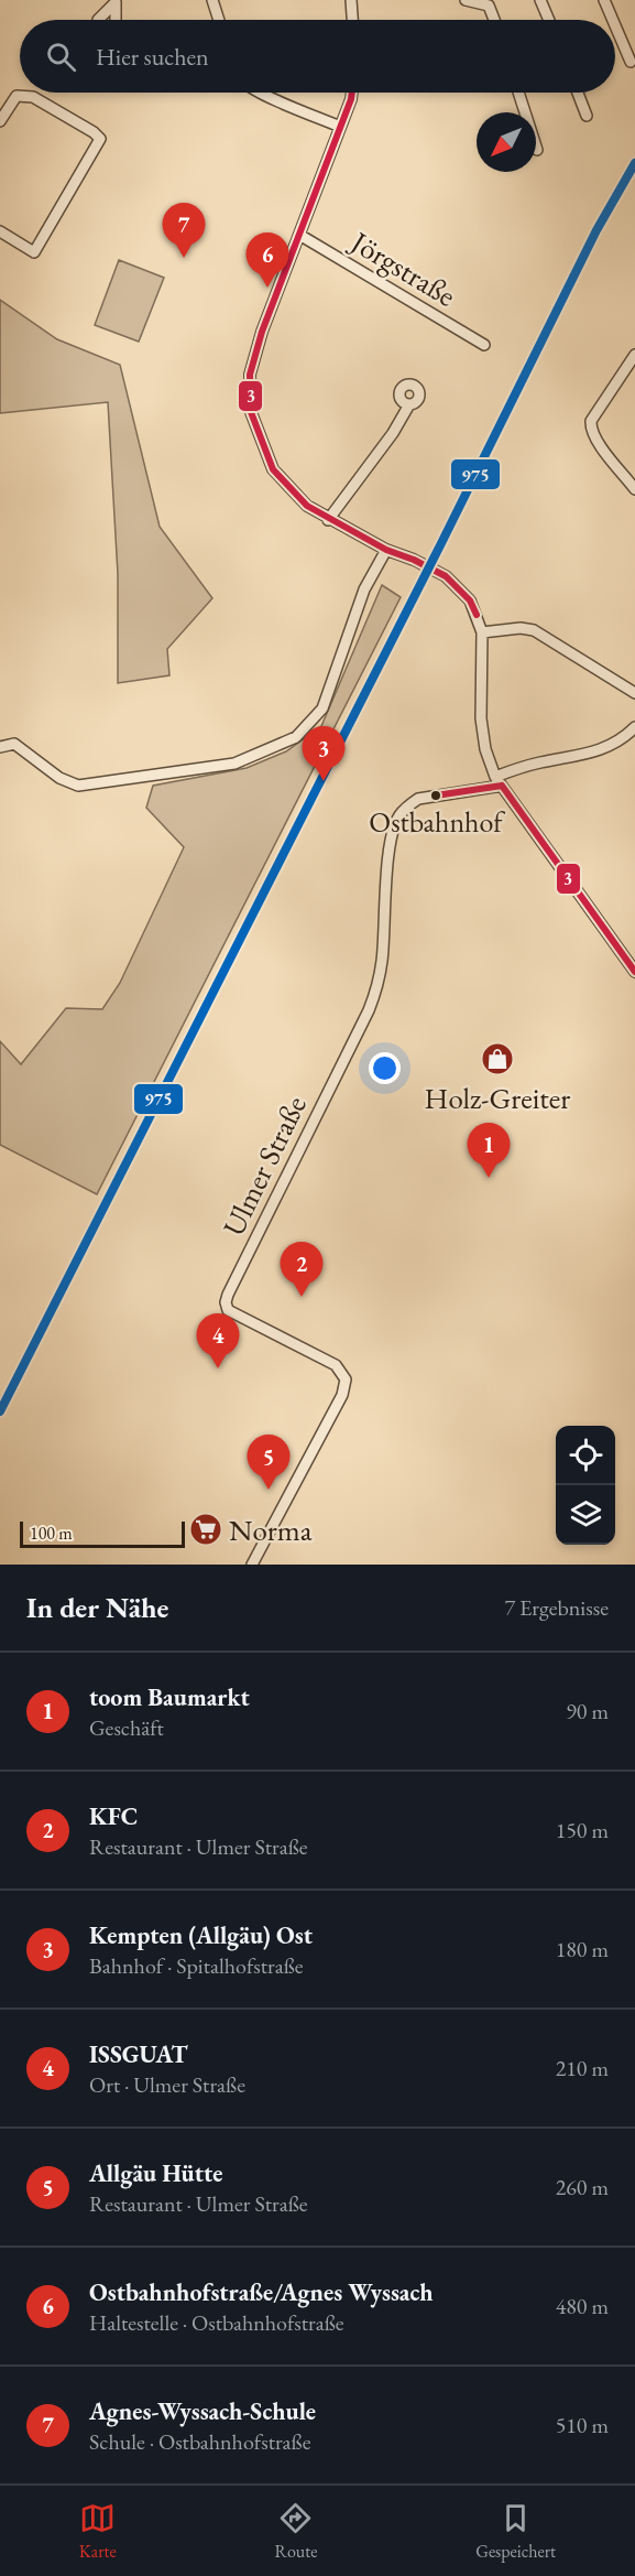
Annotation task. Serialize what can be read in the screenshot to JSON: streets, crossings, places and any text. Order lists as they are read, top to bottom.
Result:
{
  "streets": {
    "street": ["Jörgstraße", "Ulmer Straße"]
  },
  "places": {
    "other": ["Ostbahnhof"],
    "shop": ["Holz-Greiter"],
    "supermarket": ["Norma"]
  },
  "lines": ["transit line 3", "transit line 975"],
  "scale_bar": "100 m",
  "north": "bottom left",
  "page": {
    "search": "Hier suchen",
    "pins": [
      "7",
      "6",
      "3",
      "1",
      "2",
      "4",
      "5"
    ],
    "scale": "100 m",
    "heading": ["In der Nähe", "7 Ergebnisse"],
    "list": [
      {
        "mark": "1",
        "name": "toom Baumarkt",
        "note": "Geschäft",
        "value": "90 m"
      },
      {
        "mark": "2",
        "name": "KFC",
        "note": "Restaurant · Ulmer Straße",
        "value": "150 m"
      },
      {
        "mark": "3",
        "name": "Kempten (Allgäu) Ost",
        "note": "Bahnhof · Spitalhofstraße",
        "value": "180 m"
      },
      {
        "mark": "4",
        "name": "ISSGUAT",
        "note": "Ort · Ulmer Straße",
        "value": "210 m"
      },
      {
        "mark": "5",
        "name": "Allgäu Hütte",
        "note": "Restaurant · Ulmer Straße",
        "value": "260 m"
      },
      {
        "mark": "6",
        "name": "Ostbahnhofstraße/Agnes Wyssach",
        "note": "Haltestelle · Ostbahnhofstraße",
        "value": "480 m"
      },
      {
        "mark": "7",
        "name": "Agnes-Wyssach-Schule",
        "note": "Schule · Ostbahnhofstraße",
        "value": "510 m"
      }
    ],
    "nav": ["Karte", "Route", "Gespeichert"]
  }
}
